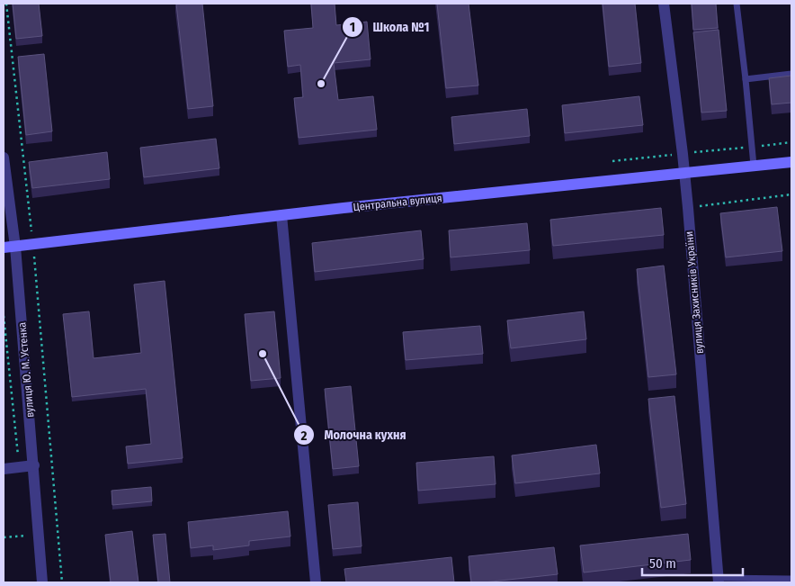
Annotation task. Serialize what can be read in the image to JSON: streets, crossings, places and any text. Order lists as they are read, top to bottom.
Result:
{
  "streets": {
    "main road": ["Центральна вулиця"],
    "street": ["вулиця Захисників України", "вулиця Ю. М. Устенка"]
  },
  "crossings": [
    ["Центральна вулиця", "вулиця Захисників України"],
    ["Центральна вулиця", "вулиця Ю. М. Устенка"]
  ],
  "places": ["Школа №1", "Молочна кухня"],
  "scale_bar": "50 m"
}
